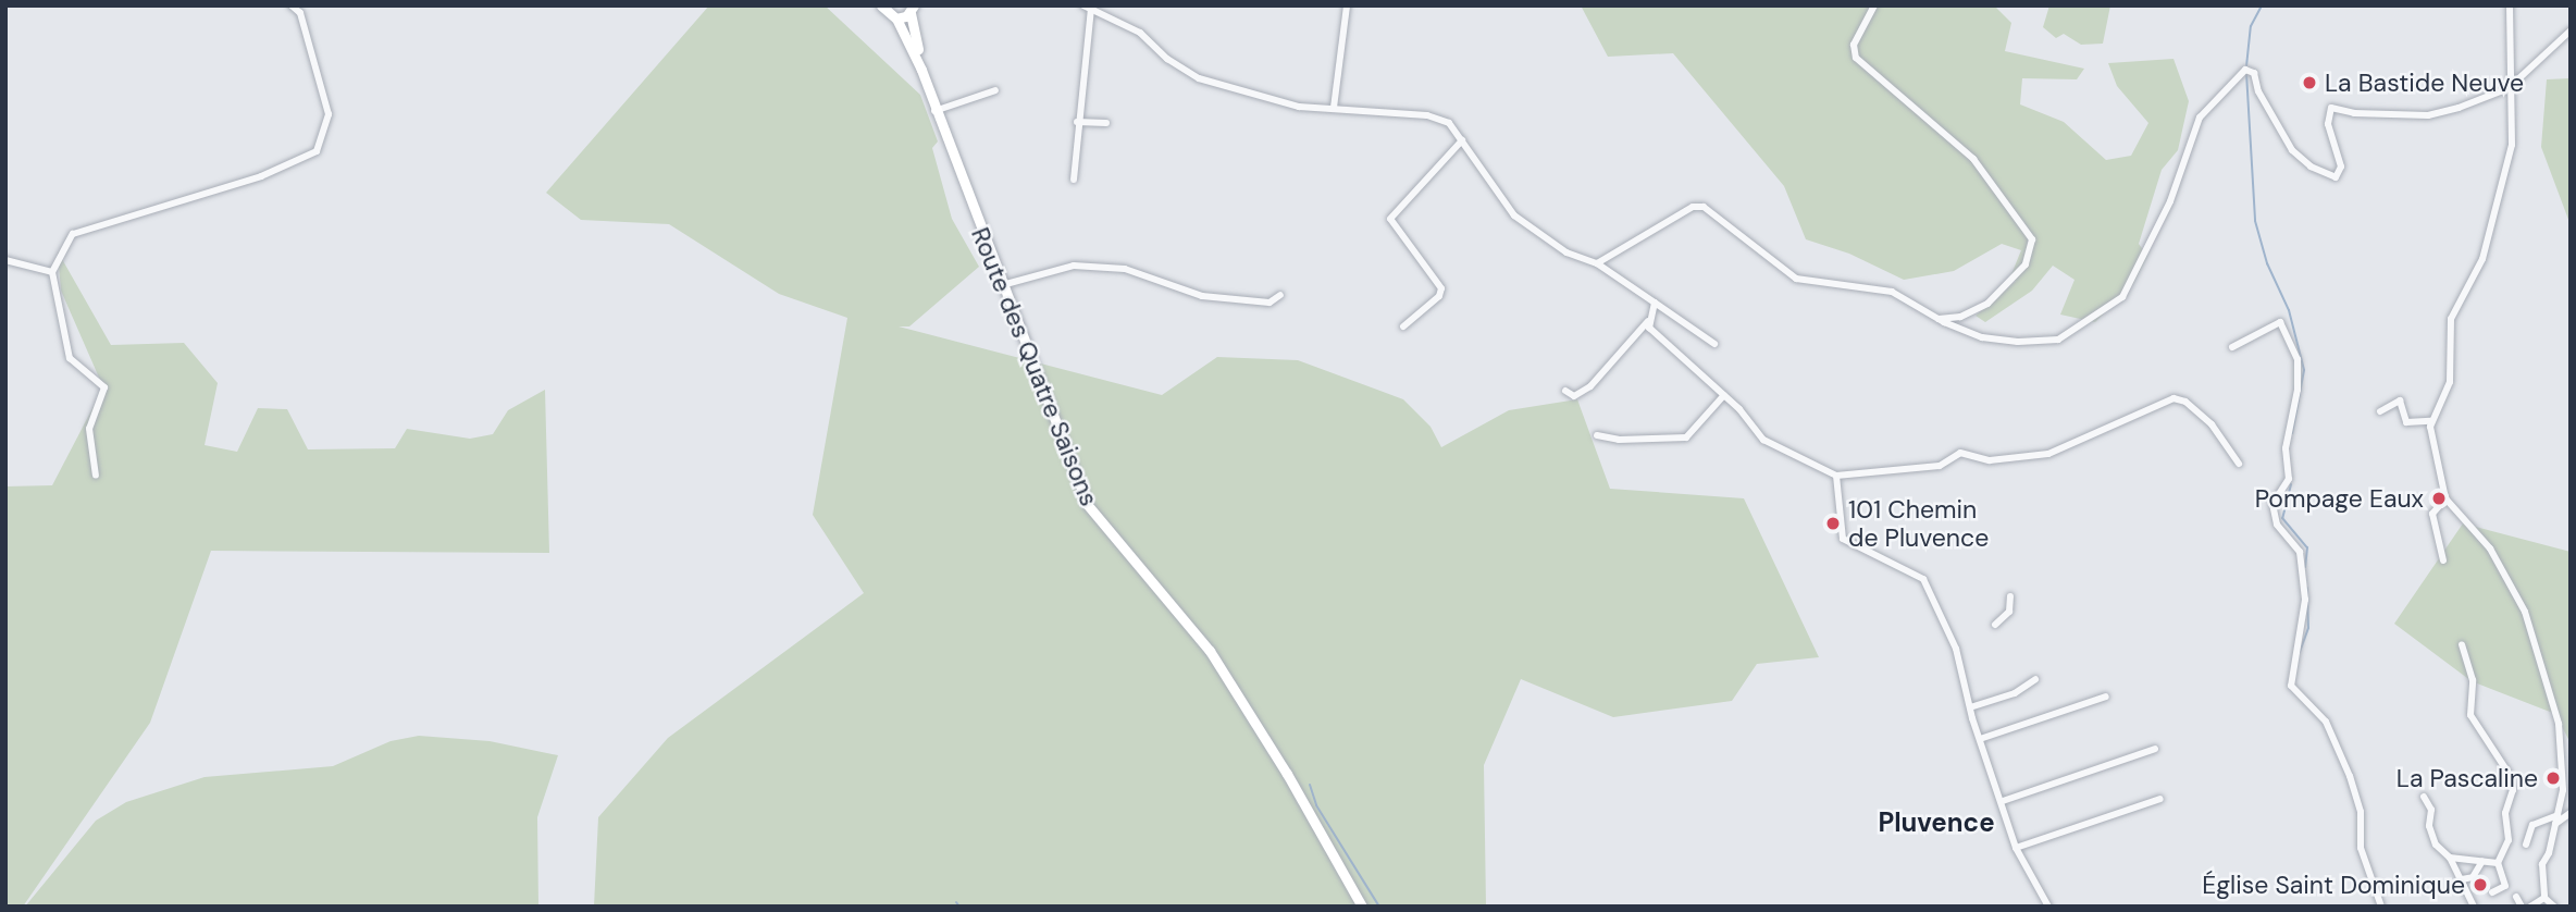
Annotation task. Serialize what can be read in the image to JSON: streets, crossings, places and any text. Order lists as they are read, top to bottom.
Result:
{
  "streets": {
    "main road": ["Route des Quatre Saisons"]
  },
  "districts": ["Pluvence"],
  "places": [
    "La Bastide Neuve",
    "Pompage Eaux",
    "101 Chemin de Pluvence",
    "La Pascaline",
    "Église Saint Dominique"
  ]
}
